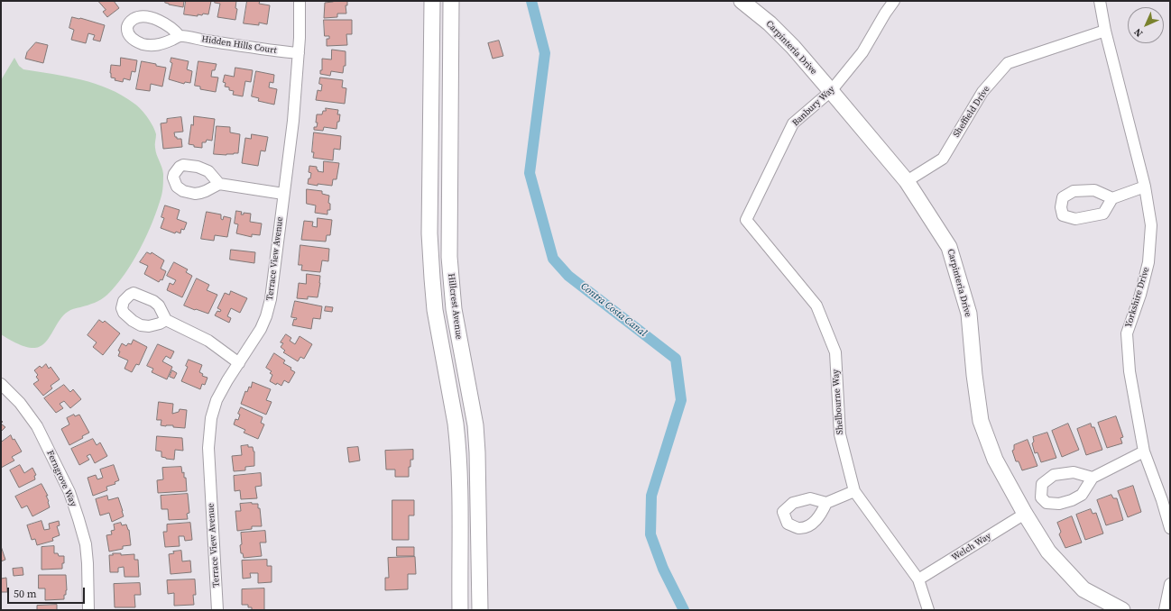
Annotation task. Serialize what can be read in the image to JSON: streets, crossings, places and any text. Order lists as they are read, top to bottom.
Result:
{
  "streets": {
    "main road": ["Carpinteria Drive", "Hillcrest Avenue"],
    "street": [
      "Hidden Hills Court",
      "Banbury Way",
      "Sheffield Drive",
      "Terrace View Avenue",
      "Yorkshire Drive",
      "Shelbourne Way",
      "Ferngrove Way",
      "Welch Way"
    ]
  },
  "crossings": [
    ["Hidden Hills Court", "Terrace View Avenue"],
    ["Carpinteria Drive", "Banbury Way"],
    ["Carpinteria Drive", "Sheffield Drive"],
    ["Carpinteria Drive", "Welch Way"],
    ["Banbury Way", "Shelbourne Way"],
    ["Sheffield Drive", "Yorkshire Drive"],
    ["Shelbourne Way", "Welch Way"]
  ],
  "water": ["Contra Costa Canal"],
  "scale_bar": "50 m",
  "north": "bottom left"
}
